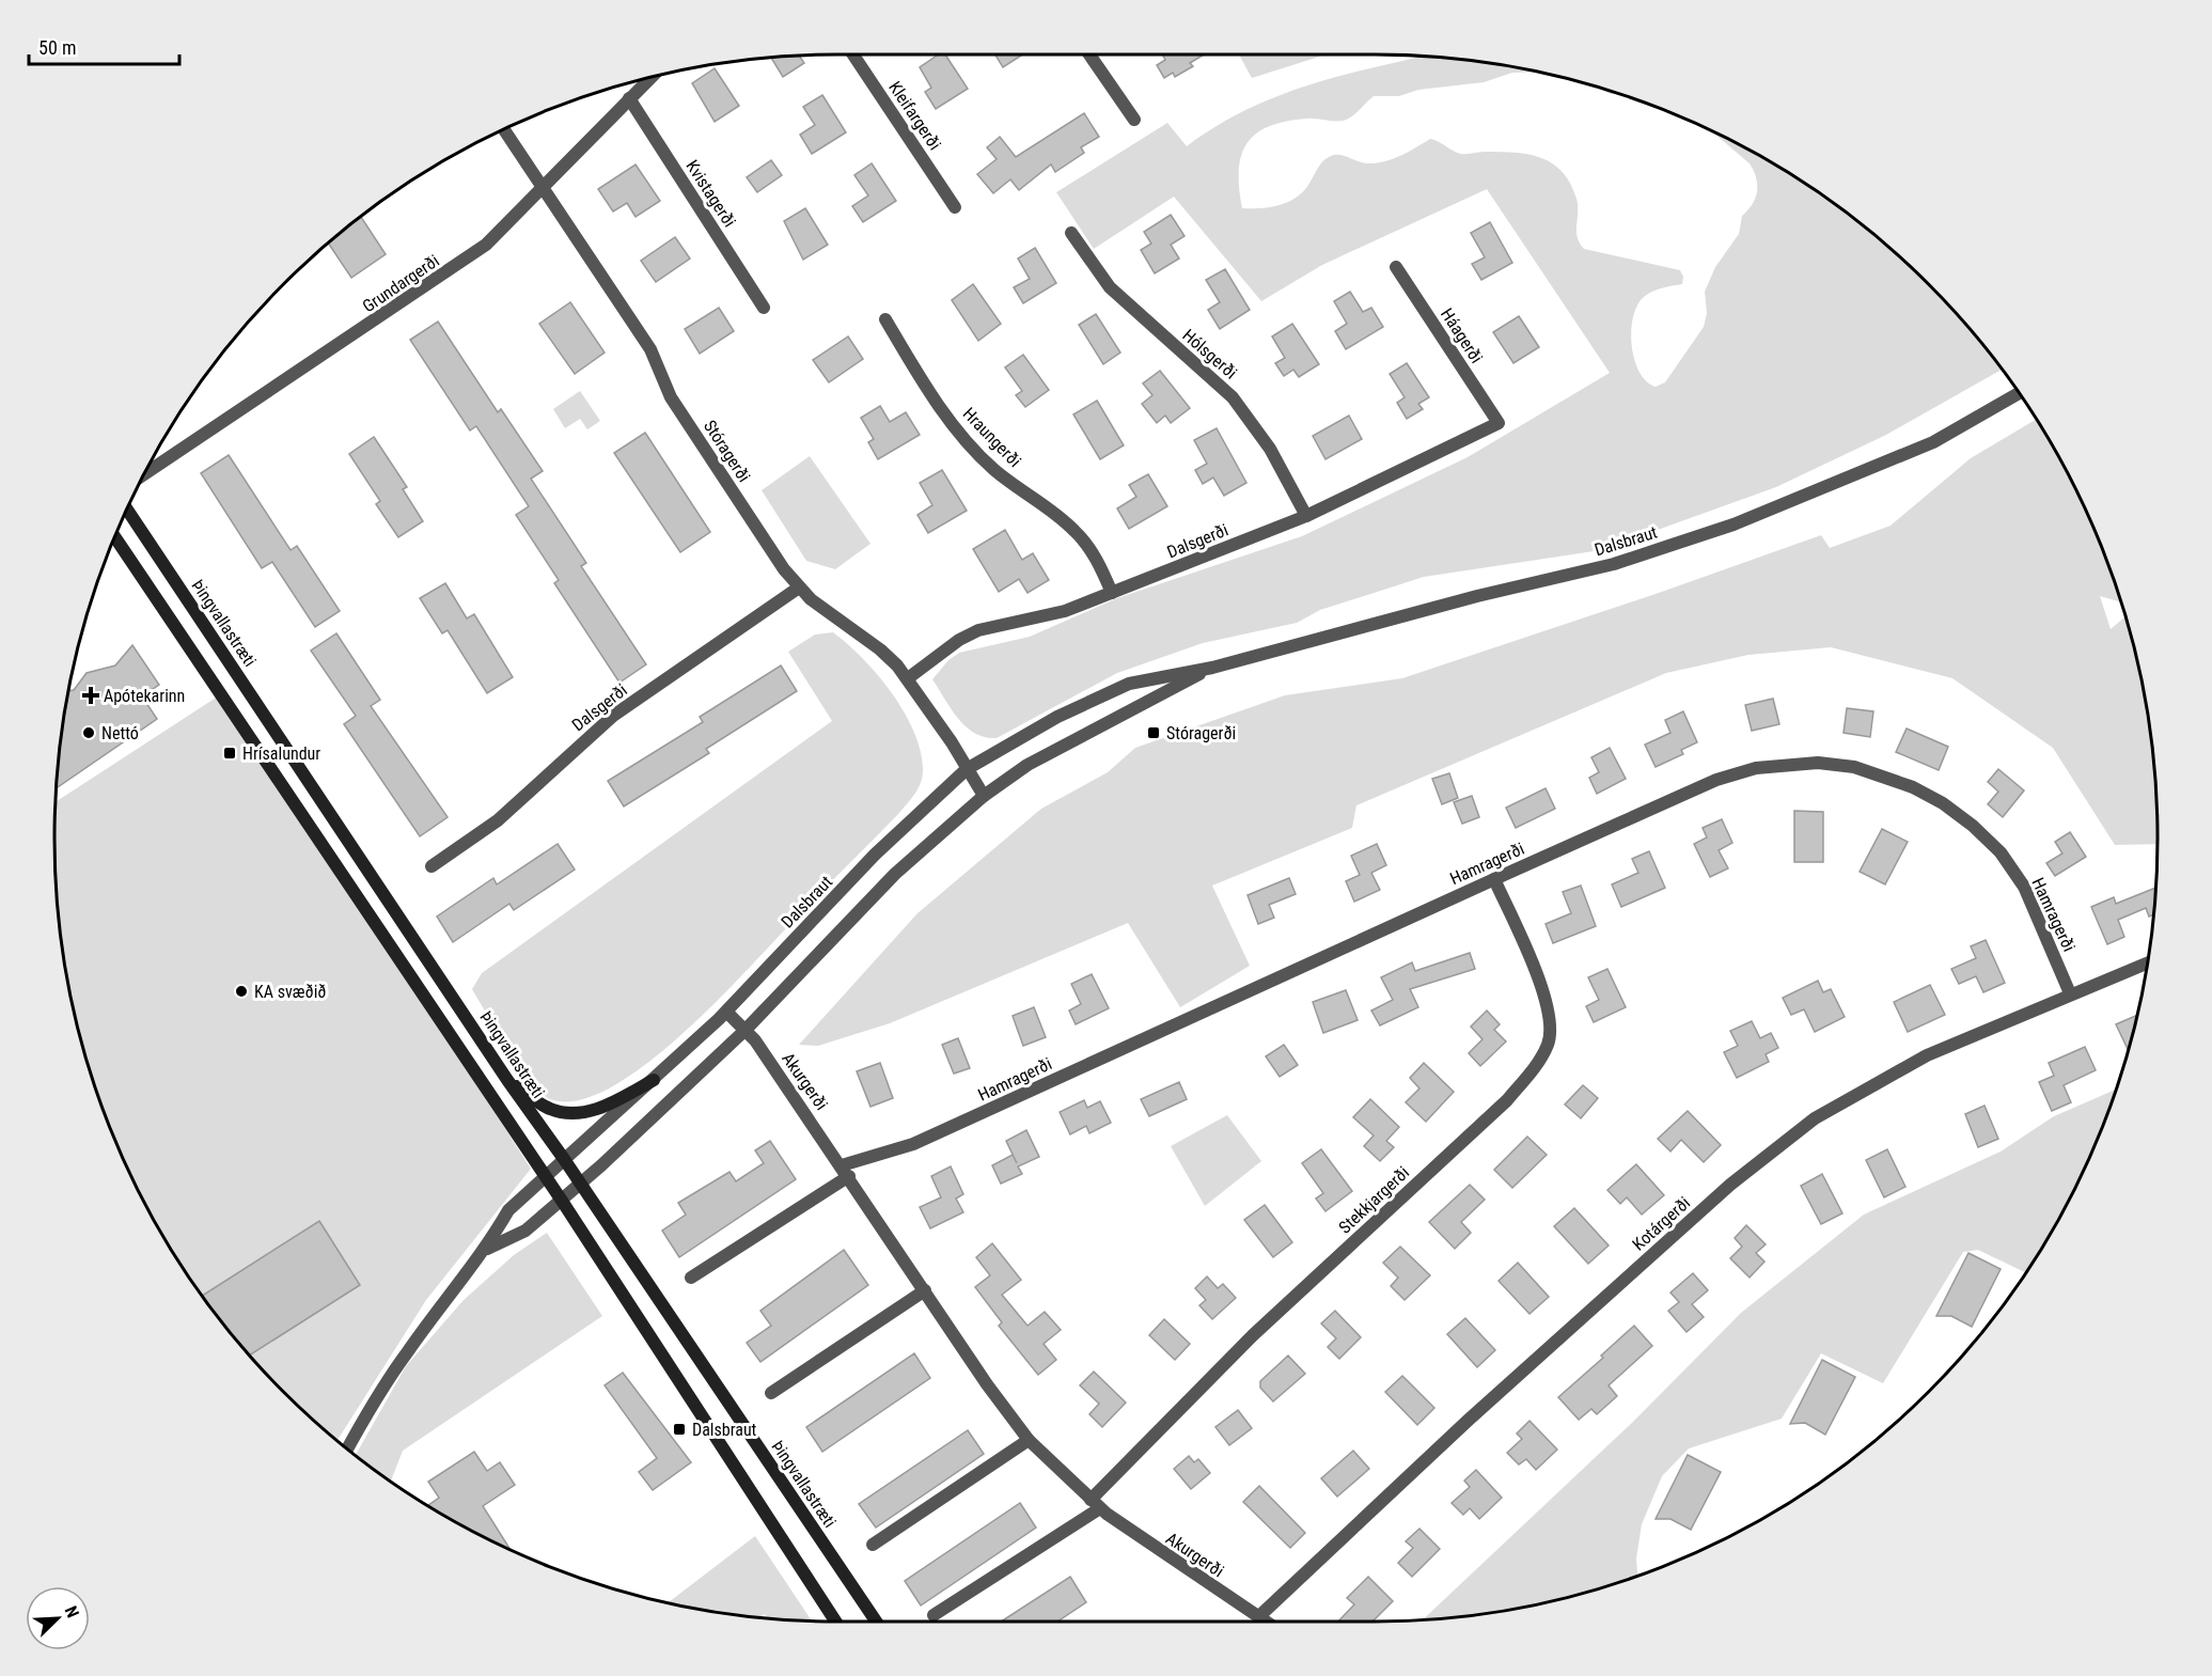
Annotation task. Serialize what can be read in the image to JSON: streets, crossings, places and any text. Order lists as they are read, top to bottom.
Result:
{
  "streets": {
    "main road": ["Þingvallastræti"],
    "street": [
      "Kleifargerði",
      "Kvistagerði",
      "Grundargerði",
      "Háagerði",
      "Hólsgerði",
      "Hraungerði",
      "Stóragerði",
      "Dalsgerði",
      "Dalsbraut",
      "Hamragerði",
      "Akurgerði",
      "Stekkjargerði",
      "Kotárgerði"
    ]
  },
  "crossings": [
    ["Kvistagerði", "Grundargerði"],
    ["Grundargerði", "Stóragerði"],
    ["Háagerði", "Dalsgerði"],
    ["Hólsgerði", "Dalsgerði"],
    ["Hraungerði", "Dalsgerði"],
    ["Stóragerði", "Dalsgerði"],
    ["Stóragerði", "Dalsbraut"],
    ["Dalsbraut", "Þingvallastræti"],
    ["Dalsbraut", "Akurgerði"],
    ["Hamragerði", "Akurgerði"],
    ["Hamragerði", "Stekkjargerði"],
    ["Hamragerði", "Kotárgerði"],
    ["Akurgerði", "Stekkjargerði"],
    ["Akurgerði", "Kotárgerði"]
  ],
  "places": {
    "health": ["Apótekarinn"],
    "other": ["Nettó", "KA svæðið"],
    "transit": ["Stóragerði", "Hrísalundur", "Dalsbraut"]
  },
  "scale_bar": "50 m",
  "north": "top right"
}
